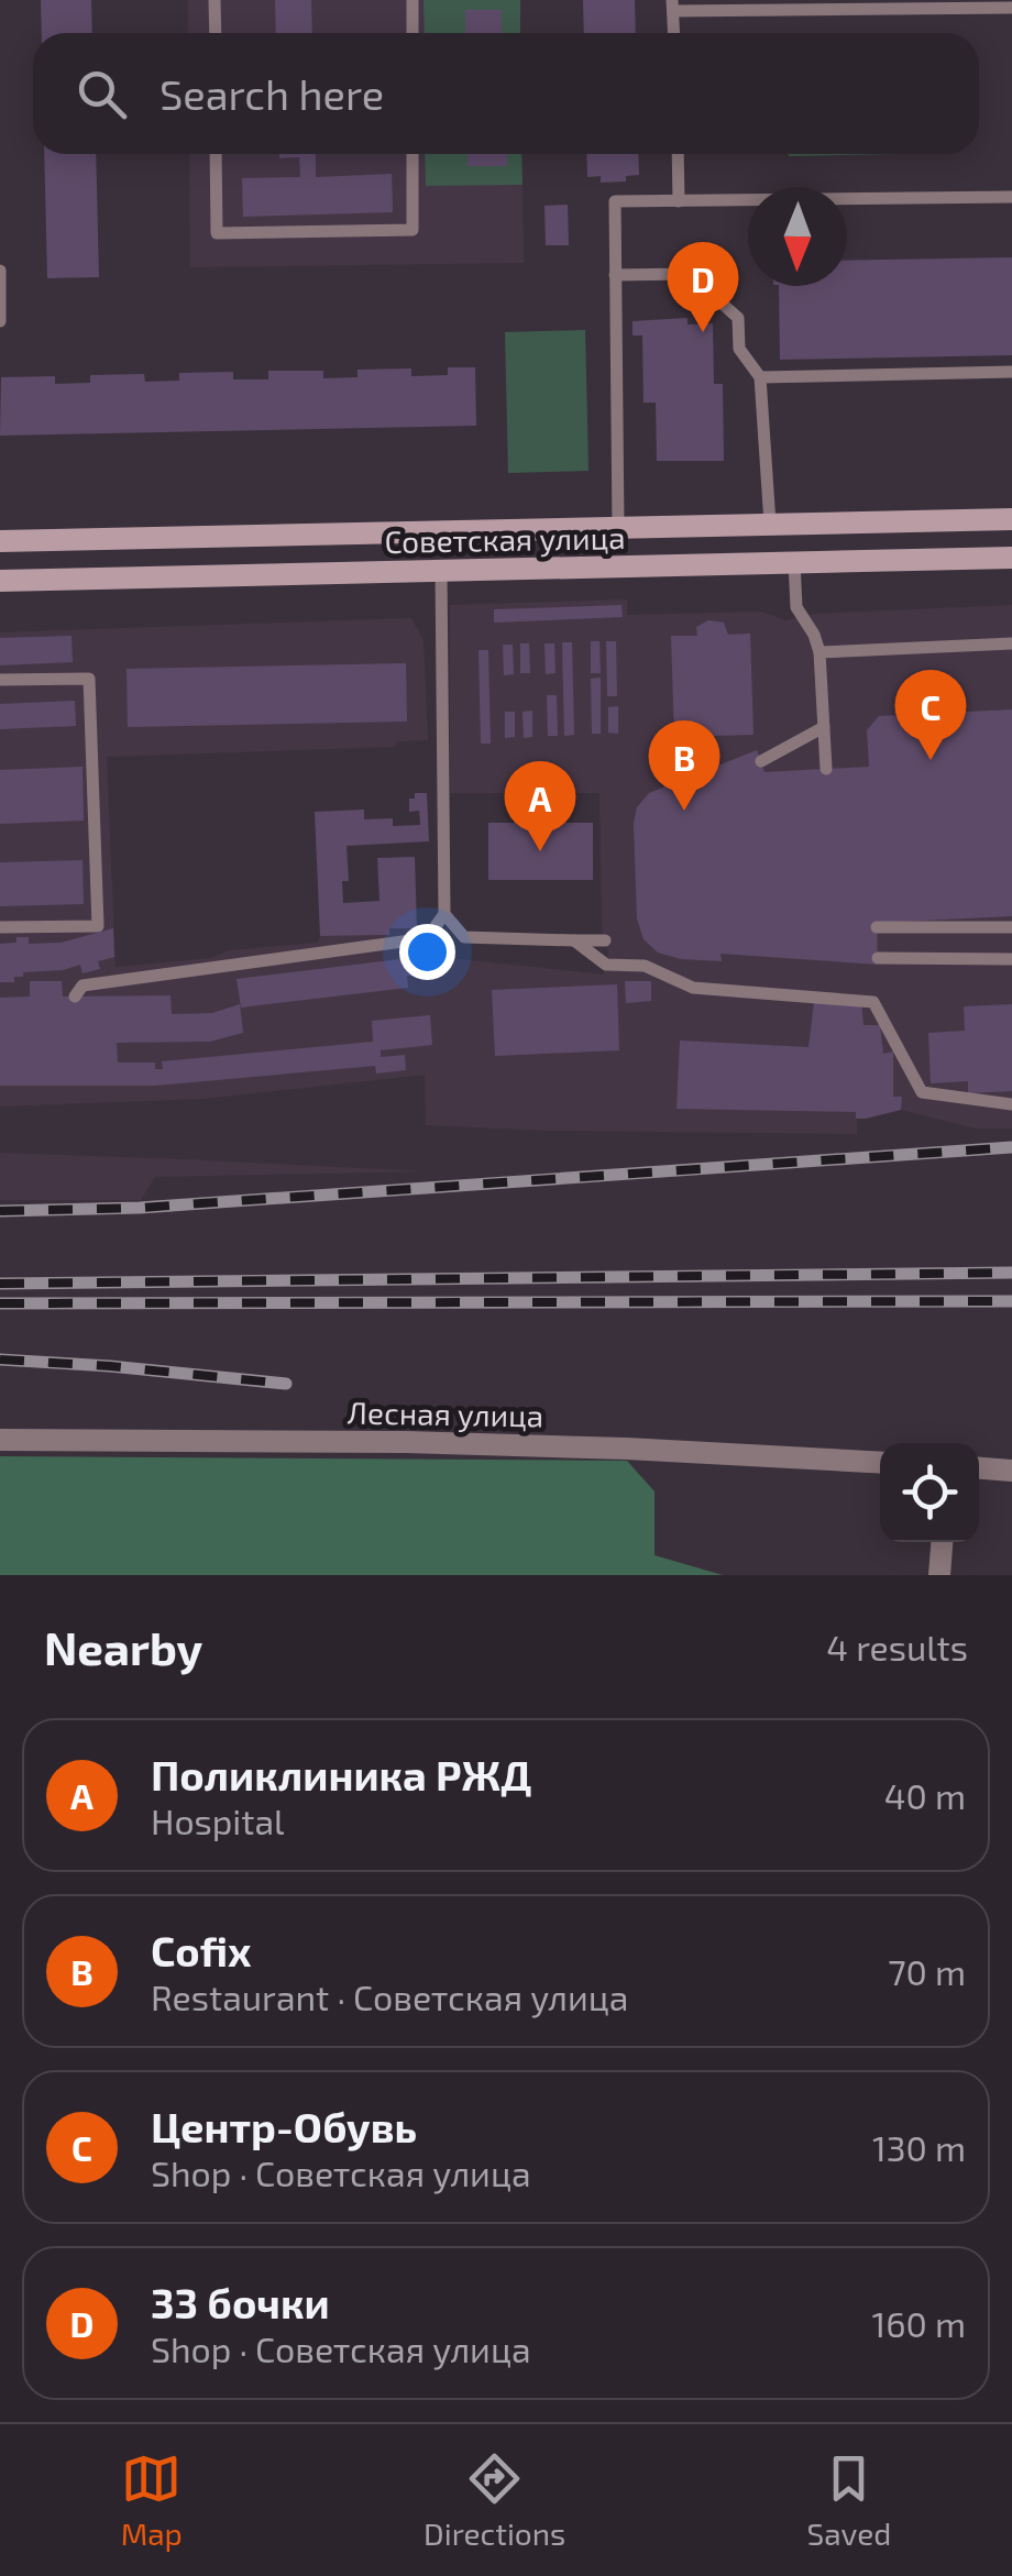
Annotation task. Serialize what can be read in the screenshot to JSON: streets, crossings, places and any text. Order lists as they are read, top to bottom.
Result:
{
  "streets": {
    "main road": ["Советская улица"],
    "street": ["Лесная улица"]
  },
  "north": "bottom",
  "page": {
    "search": "Search here",
    "pins": [
      "D",
      "C",
      "B",
      "A"
    ],
    "heading": ["Nearby", "4 results"],
    "list": [
      {
        "mark": "A",
        "name": "Поликлиника РЖД",
        "note": "Hospital",
        "value": "40 m"
      },
      {
        "mark": "B",
        "name": "Cofix",
        "note": "Restaurant · Советская улица",
        "value": "70 m"
      },
      {
        "mark": "C",
        "name": "Центр-Обувь",
        "note": "Shop · Советская улица",
        "value": "130 m"
      },
      {
        "mark": "D",
        "name": "33 бочки",
        "note": "Shop · Советская улица",
        "value": "160 m"
      }
    ],
    "nav": ["Map", "Directions", "Saved"]
  }
}
